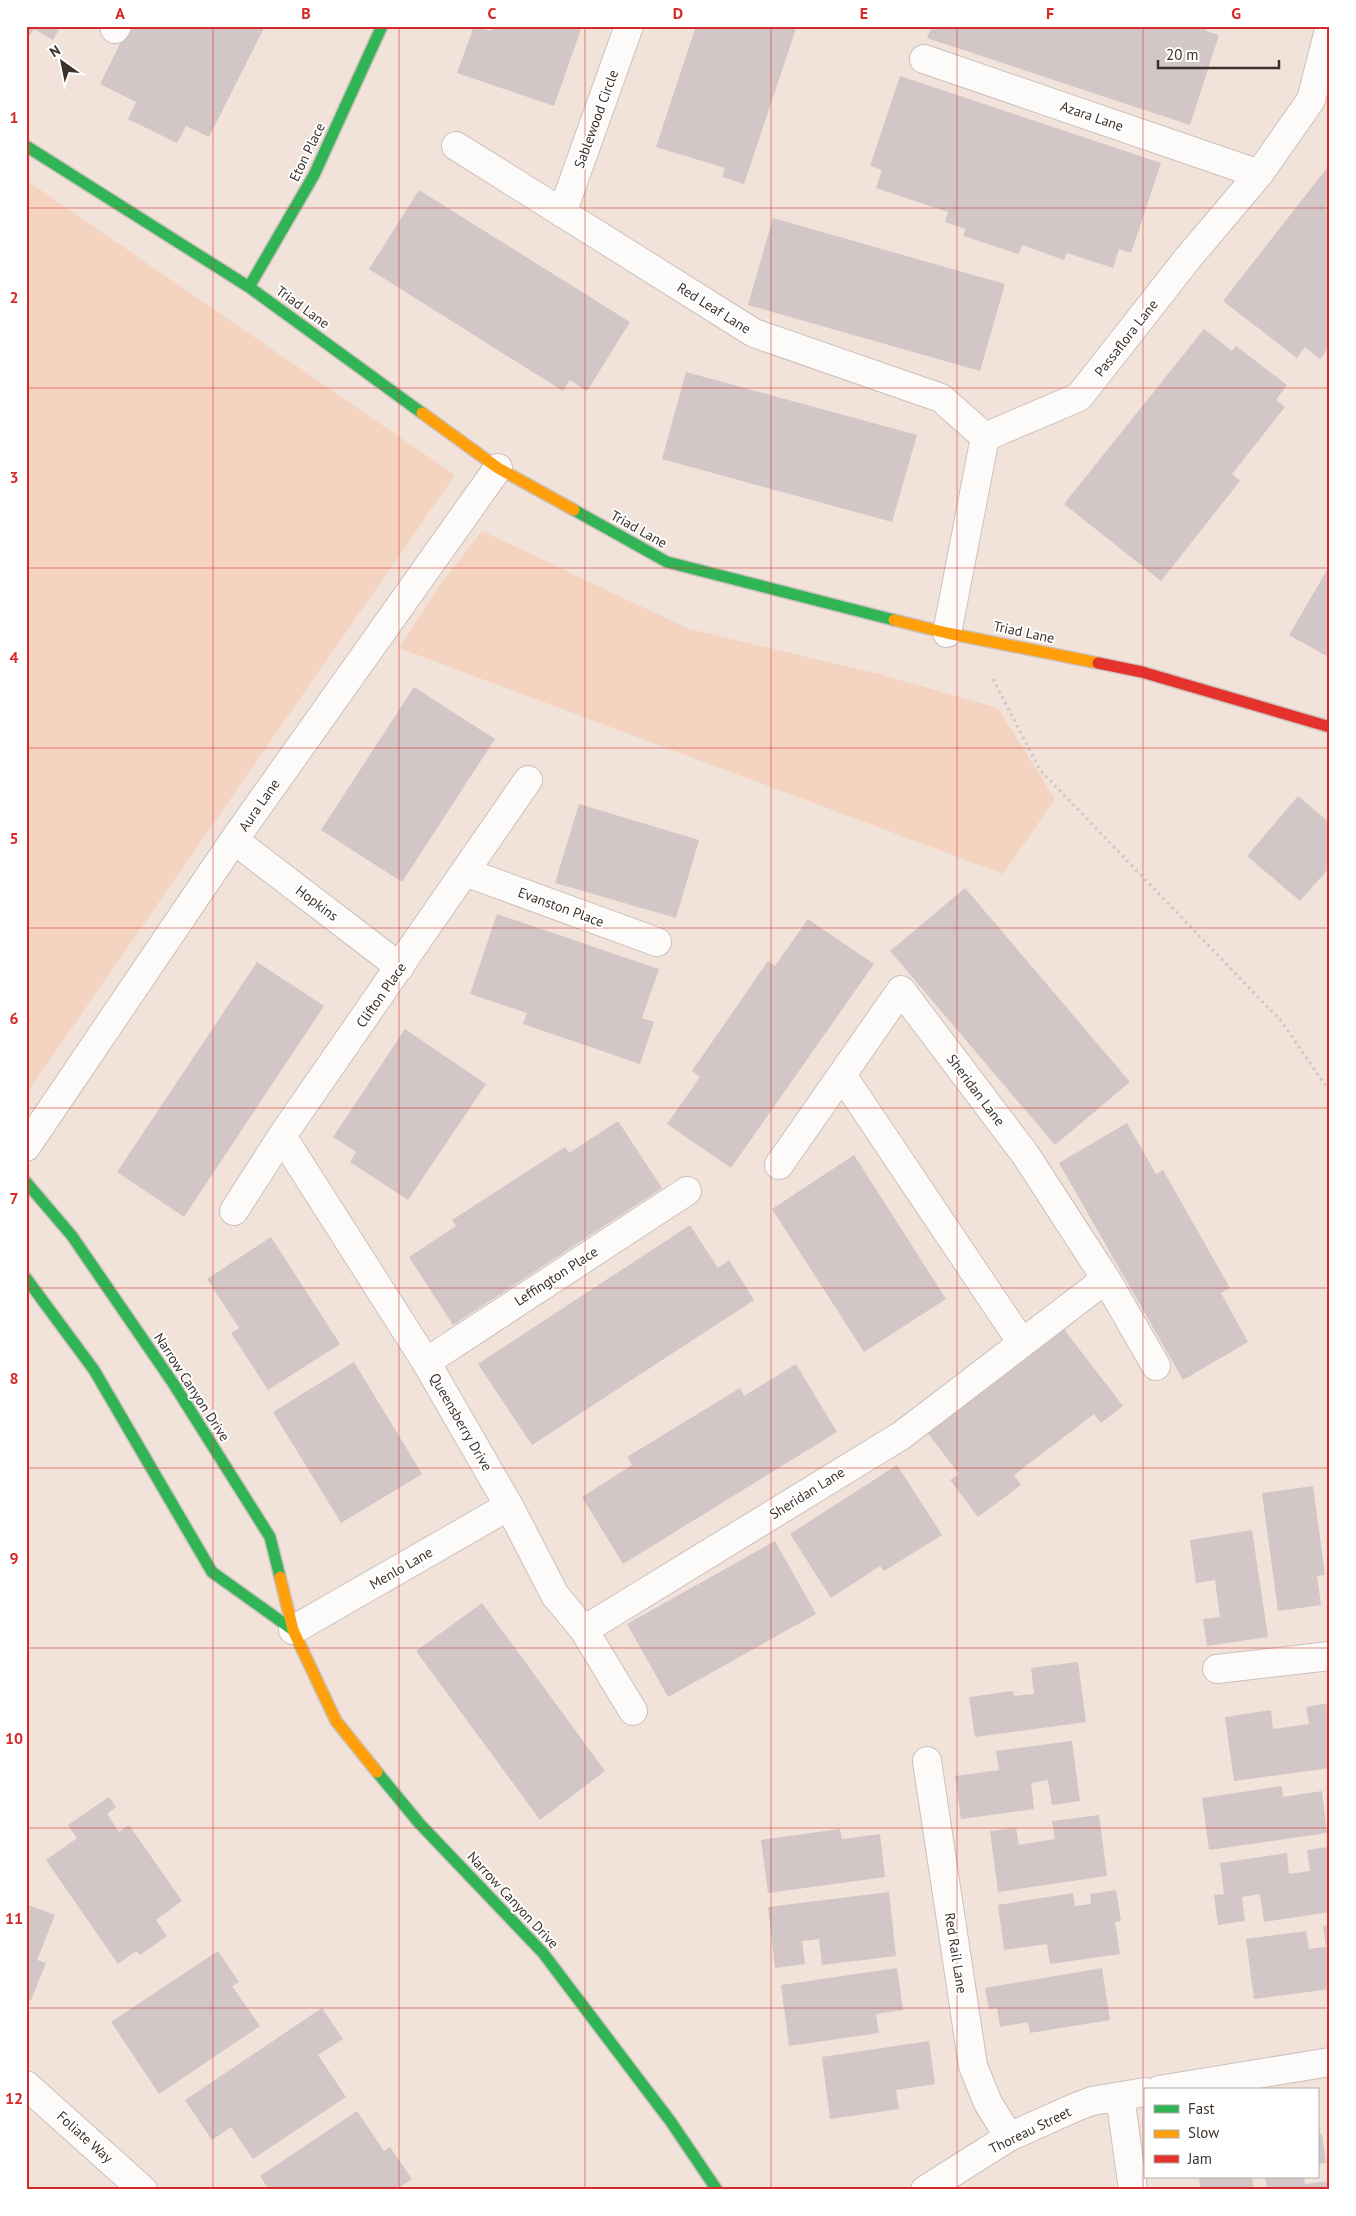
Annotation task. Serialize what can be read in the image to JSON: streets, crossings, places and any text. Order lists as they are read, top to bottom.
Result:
{
  "streets": {
    "street": [
      "Azara Lane",
      "Sablewood Circle",
      "Eton Place",
      "Triad Lane",
      "Red Leaf Lane",
      "Passaflora Lane",
      "Aura Lane",
      "Hopkins",
      "Evanston Place",
      "Clifton Place",
      "Sheridan Lane",
      "Leffington Place",
      "Narrow Canyon Drive",
      "Queensberry Drive",
      "Menlo Lane",
      "Red Rail Lane",
      "Thoreau Street",
      "Foliate Way"
    ]
  },
  "crossings": [
    ["Azara Lane", "Passaflora Lane"],
    ["Sablewood Circle", "Red Leaf Lane"],
    ["Eton Place", "Triad Lane"],
    ["Triad Lane", "Aura Lane"],
    ["Red Leaf Lane", "Passaflora Lane"],
    ["Aura Lane", "Hopkins"],
    ["Hopkins", "Clifton Place"],
    ["Evanston Place", "Clifton Place"],
    ["Clifton Place", "Queensberry Drive"],
    ["Sheridan Lane", "Queensberry Drive"],
    ["Leffington Place", "Queensberry Drive"],
    ["Narrow Canyon Drive", "Menlo Lane"],
    ["Queensberry Drive", "Menlo Lane"],
    ["Red Rail Lane", "Thoreau Street"]
  ],
  "legend": ["Fast", "Slow", "Jam"],
  "scale_bar": "20 m",
  "north": "top left",
  "grid": {
    "columns": [
      "A",
      "B",
      "C",
      "D",
      "E",
      "F",
      "G"
    ],
    "rows": [
      "1",
      "2",
      "3",
      "4",
      "5",
      "6",
      "7",
      "8",
      "9",
      "10",
      "11",
      "12"
    ]
  }
}
